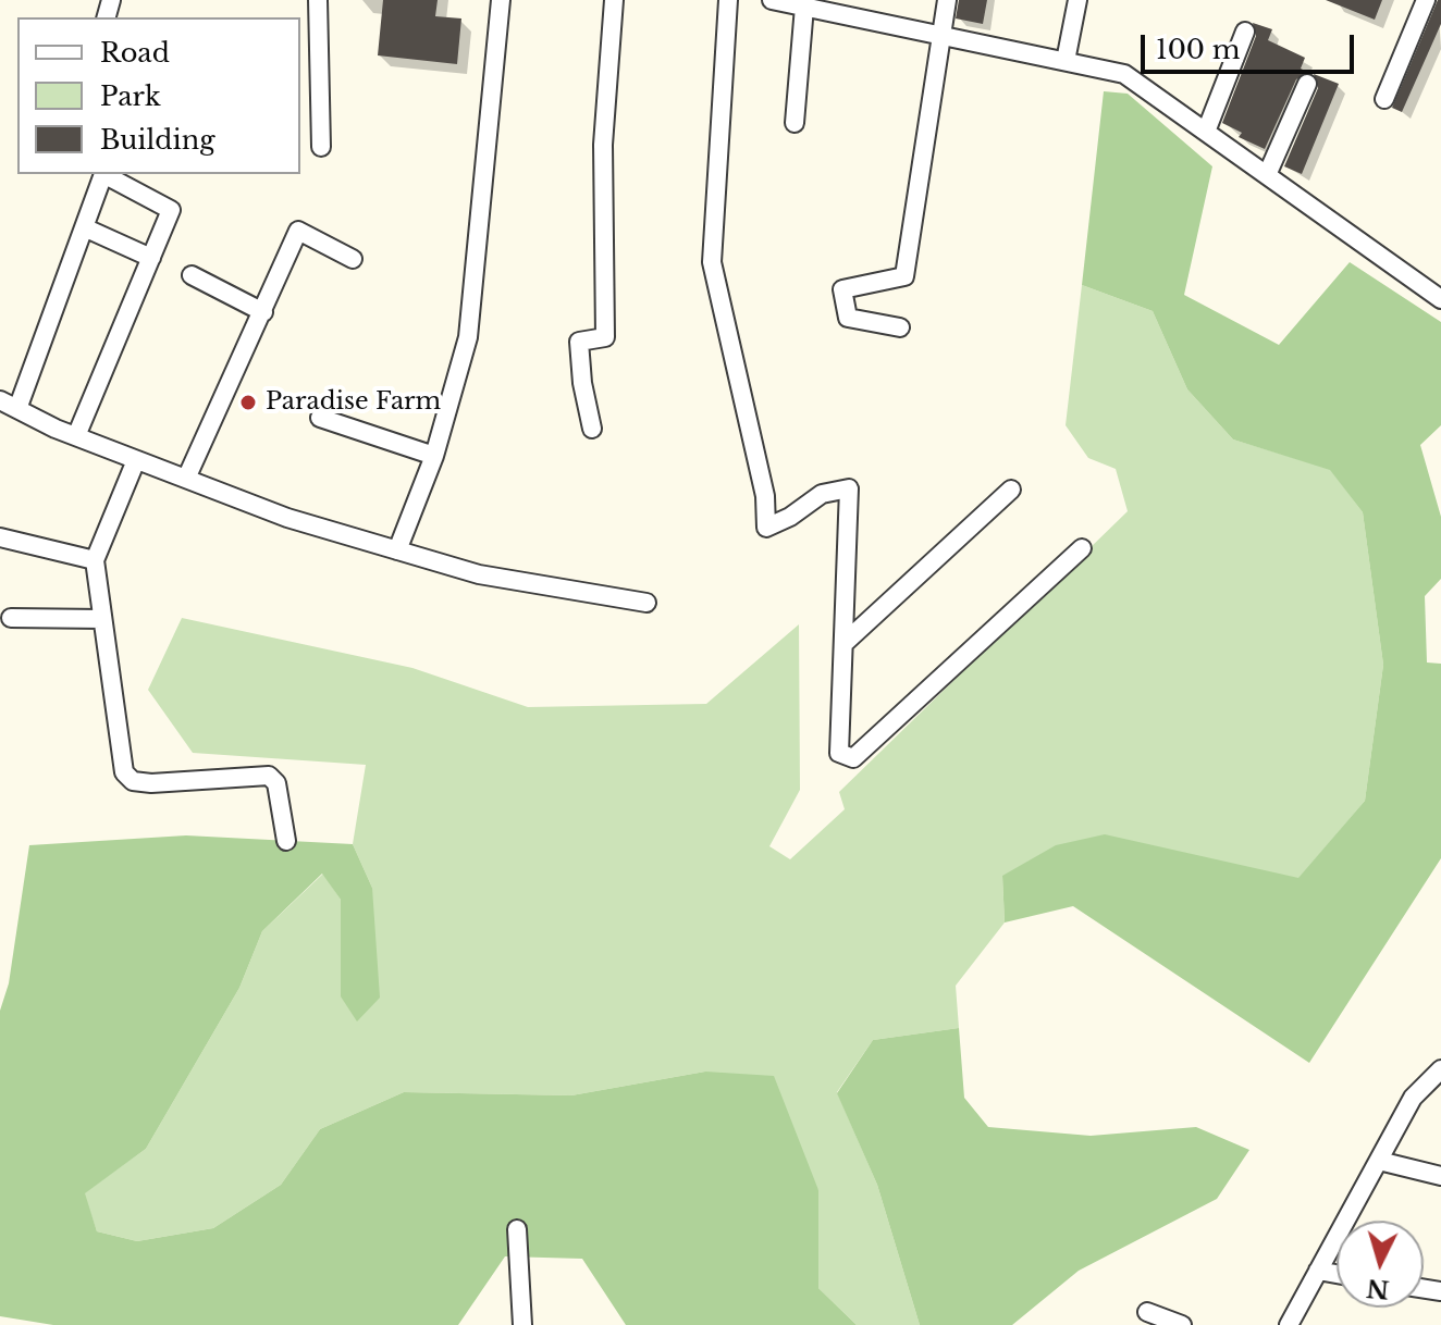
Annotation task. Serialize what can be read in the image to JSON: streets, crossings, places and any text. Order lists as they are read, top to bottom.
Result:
{
  "places": ["Paradise Farm"],
  "legend": ["Road", "Park", "Building"],
  "scale_bar": "100 m",
  "north": "bottom"
}
